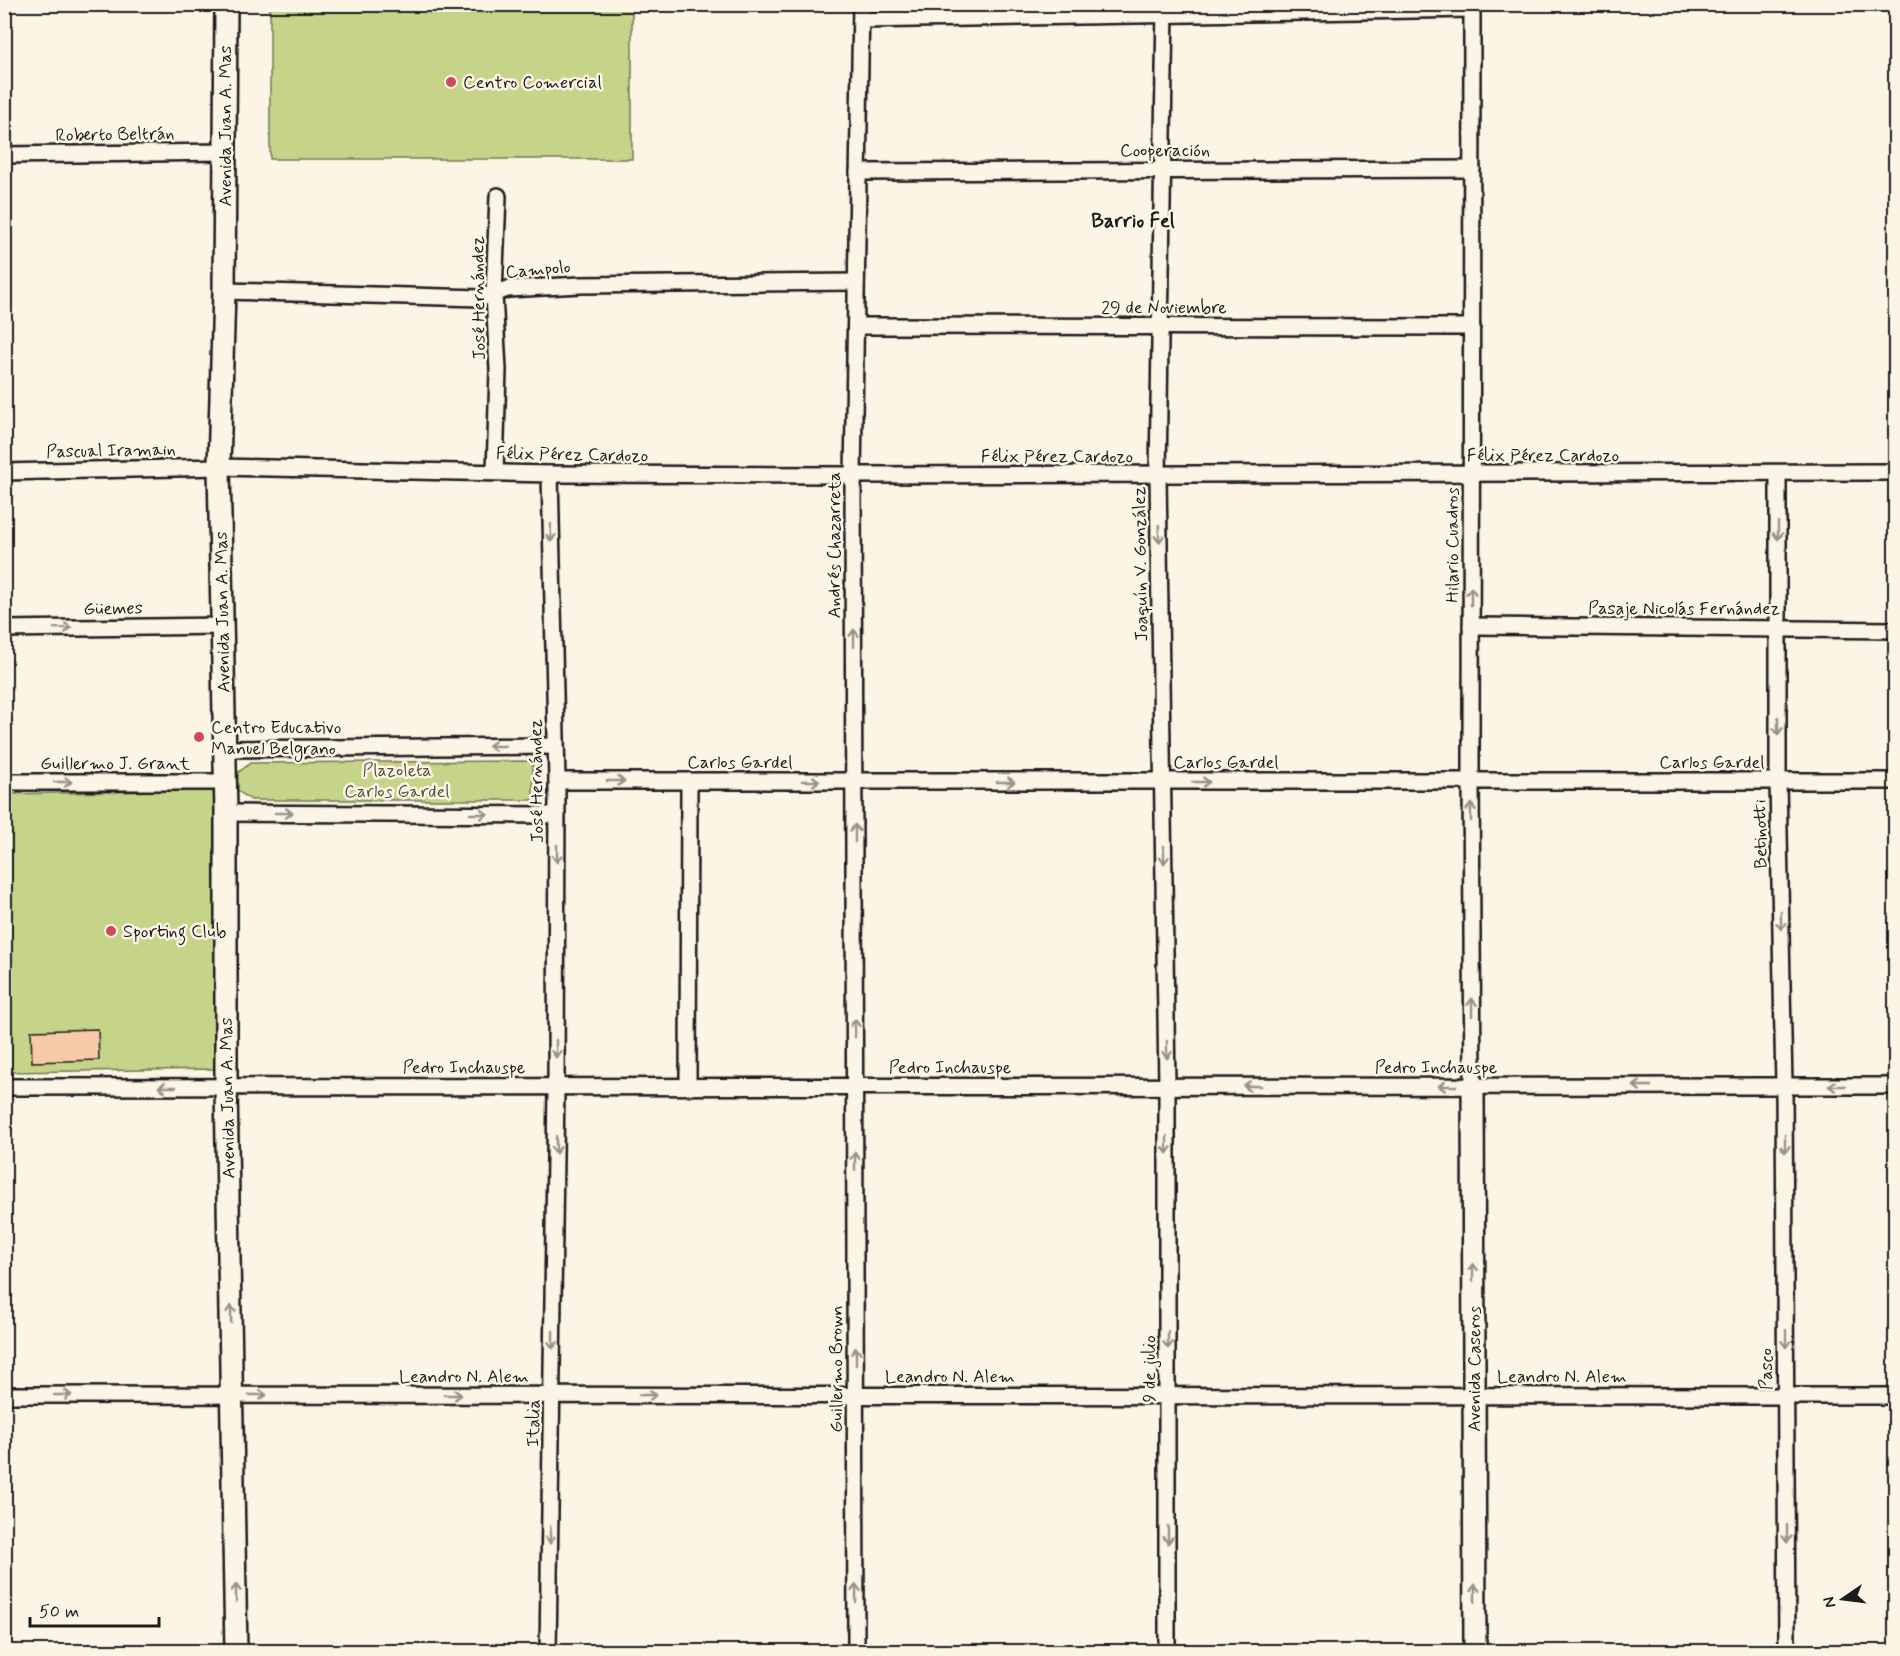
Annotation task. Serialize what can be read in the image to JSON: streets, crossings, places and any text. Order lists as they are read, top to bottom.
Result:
{
  "streets": {
    "main road": ["Avenida Juan A. Mas", "Avenida Caseros"],
    "street": [
      "Roberto Beltrán",
      "Cooperación",
      "Campolo",
      "José Hernández",
      "29 de Noviembre",
      "Pascual Iramain",
      "Félix Pérez Cardozo",
      "Andrés Chazarreta",
      "Hilario Cuadros",
      "Joaquín V. González",
      "Güemes",
      "Pasaje Nicolás Fernández",
      "Carlos Gardel",
      "Guillermo J. Grant",
      "Betinotti",
      "Pedro Inchauspe",
      "Guillermo Brown",
      "9 de julio",
      "Pasco",
      "Leandro N. Alem",
      "Italia"
    ]
  },
  "crossings": [
    ["Avenida Juan A. Mas", "Roberto Beltrán"],
    ["Avenida Juan A. Mas", "Campolo"],
    ["Avenida Juan A. Mas", "Pascual Iramain"],
    ["Avenida Juan A. Mas", "Félix Pérez Cardozo"],
    ["Avenida Juan A. Mas", "Güemes"],
    ["Avenida Juan A. Mas", "Guillermo J. Grant"],
    ["Avenida Juan A. Mas", "Pedro Inchauspe"],
    ["Avenida Juan A. Mas", "Leandro N. Alem"],
    ["Cooperación", "Andrés Chazarreta"],
    ["Cooperación", "Hilario Cuadros"],
    ["Cooperación", "Joaquín V. González"],
    ["Campolo", "José Hernández"],
    ["Campolo", "Andrés Chazarreta"],
    ["José Hernández", "Félix Pérez Cardozo"],
    ["José Hernández", "Carlos Gardel"],
    ["José Hernández", "Pedro Inchauspe"],
    ["José Hernández", "Italia"],
    ["29 de Noviembre", "Andrés Chazarreta"],
    ["29 de Noviembre", "Hilario Cuadros"],
    ["29 de Noviembre", "Joaquín V. González"],
    ["Pascual Iramain", "Félix Pérez Cardozo"],
    ["Félix Pérez Cardozo", "Andrés Chazarreta"],
    ["Félix Pérez Cardozo", "Hilario Cuadros"],
    ["Félix Pérez Cardozo", "Joaquín V. González"],
    ["Félix Pérez Cardozo", "Betinotti"],
    ["Andrés Chazarreta", "Carlos Gardel"],
    ["Andrés Chazarreta", "Pedro Inchauspe"],
    ["Andrés Chazarreta", "Guillermo Brown"],
    ["Hilario Cuadros", "Pasaje Nicolás Fernández"],
    ["Hilario Cuadros", "Carlos Gardel"],
    ["Hilario Cuadros", "Pedro Inchauspe"],
    ["Hilario Cuadros", "Avenida Caseros"],
    ["Joaquín V. González", "Carlos Gardel"],
    ["Joaquín V. González", "Pedro Inchauspe"],
    ["Joaquín V. González", "9 de julio"],
    ["Pasaje Nicolás Fernández", "Betinotti"],
    ["Carlos Gardel", "Betinotti"],
    ["Betinotti", "Pedro Inchauspe"],
    ["Betinotti", "Pasco"],
    ["Pedro Inchauspe", "Guillermo Brown"],
    ["Pedro Inchauspe", "9 de julio"],
    ["Pedro Inchauspe", "Avenida Caseros"],
    ["Pedro Inchauspe", "Pasco"],
    ["Pedro Inchauspe", "Italia"],
    ["Guillermo Brown", "Leandro N. Alem"],
    ["9 de julio", "Leandro N. Alem"],
    ["Avenida Caseros", "Leandro N. Alem"],
    ["Pasco", "Leandro N. Alem"],
    ["Leandro N. Alem", "Italia"]
  ],
  "one_way": [
    "Andrés Chazarreta",
    "Hilario Cuadros",
    "Joaquín V. González",
    "Güemes",
    "Carlos Gardel",
    "Guillermo J. Grant",
    "Betinotti",
    "Pedro Inchauspe",
    "Guillermo Brown",
    "9 de julio",
    "Avenida Caseros",
    "Pasco",
    "Leandro N. Alem",
    "Italia"
  ],
  "districts": ["Barrio Fel"],
  "parks": ["Plazoleta Carlos Gardel"],
  "places": ["Centro Comercial", "Centro Educativo Manuel Belgrano", "Sporting Club"],
  "scale_bar": "50 m",
  "north": "left"
}
